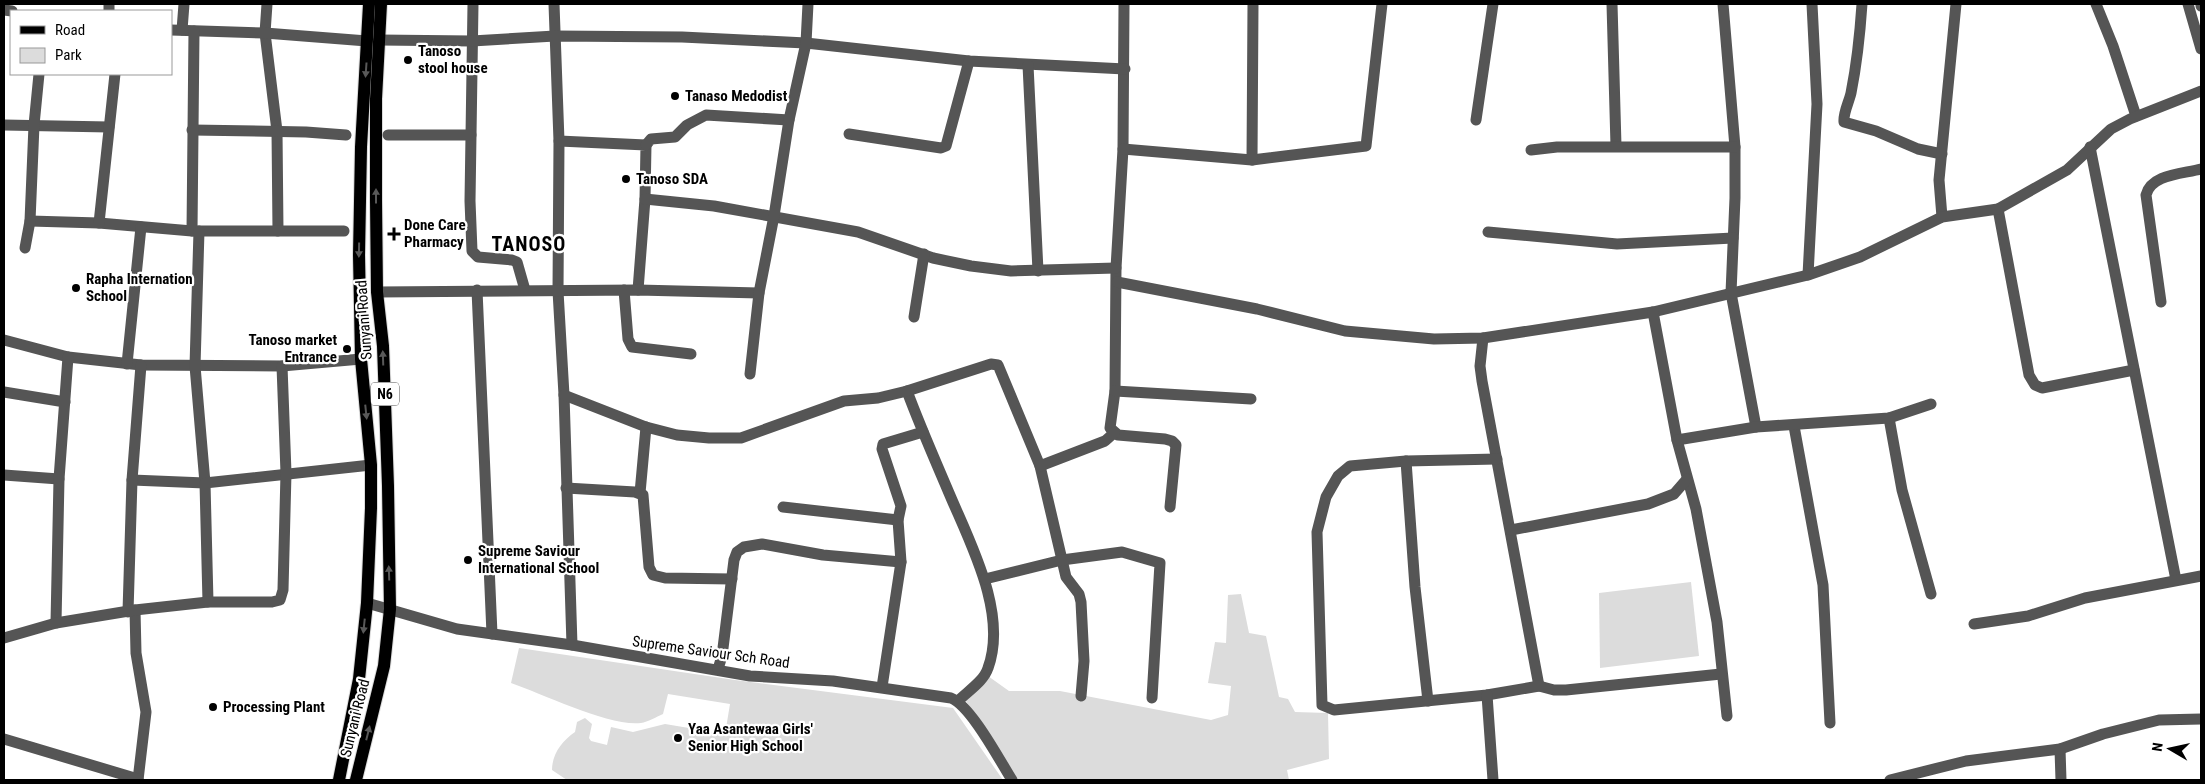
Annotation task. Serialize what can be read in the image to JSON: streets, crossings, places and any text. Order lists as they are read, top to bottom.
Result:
{
  "streets": {
    "main road": ["Sunyani Road", "N6"],
    "street": ["Supreme Saviour Sch Road"]
  },
  "crossings": [
    ["Sunyani Road", "Supreme Saviour Sch Road"]
  ],
  "districts": ["TANOSO"],
  "places": {
    "other": [
      "Tanoso stool house",
      "Tanaso Medodist",
      "Tanoso SDA",
      "Rapha Internation School",
      "Tanoso market Entrance",
      "Supreme Saviour International School",
      "Processing Plant",
      "Yaa Asantewaa Girls' Senior High School"
    ],
    "health": ["Done Care Pharmacy"]
  },
  "legend": ["Road", "Park"],
  "north": "left"
}
